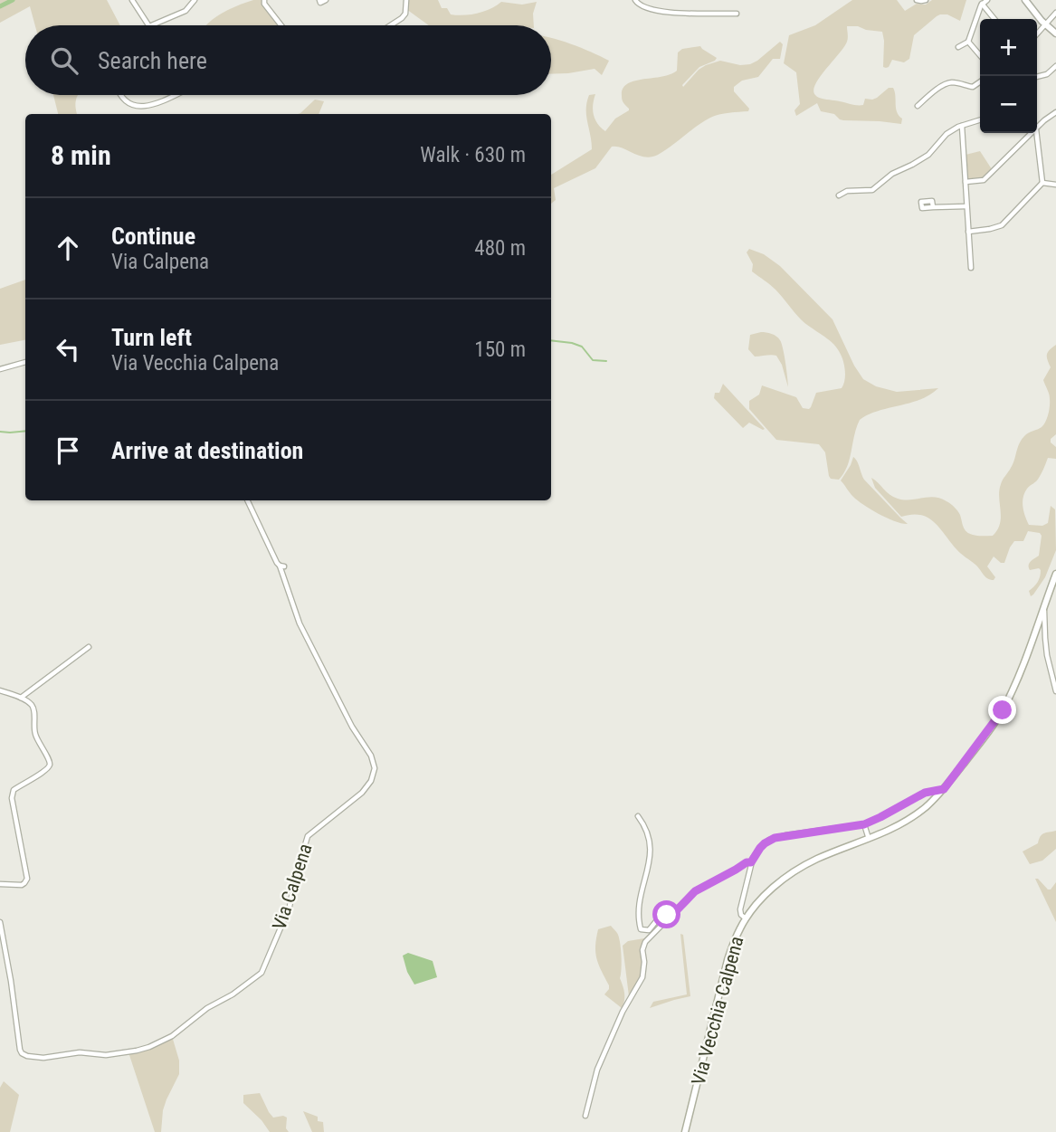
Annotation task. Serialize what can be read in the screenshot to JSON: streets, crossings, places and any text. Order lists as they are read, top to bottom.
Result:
{
  "streets": {
    "main road": ["Via Vecchia Calpena"],
    "street": ["Via Calpena"]
  },
  "page": {
    "map_buttons": ["+", "−"],
    "search": "Search here",
    "heading": ["8 min", "Walk · 630 m"],
    "list": [
      ["Continue", "Via Calpena", "480 m"],
      ["Turn left", "Via Vecchia Calpena", "150 m"],
      "Arrive at destination"
    ]
  }
}
